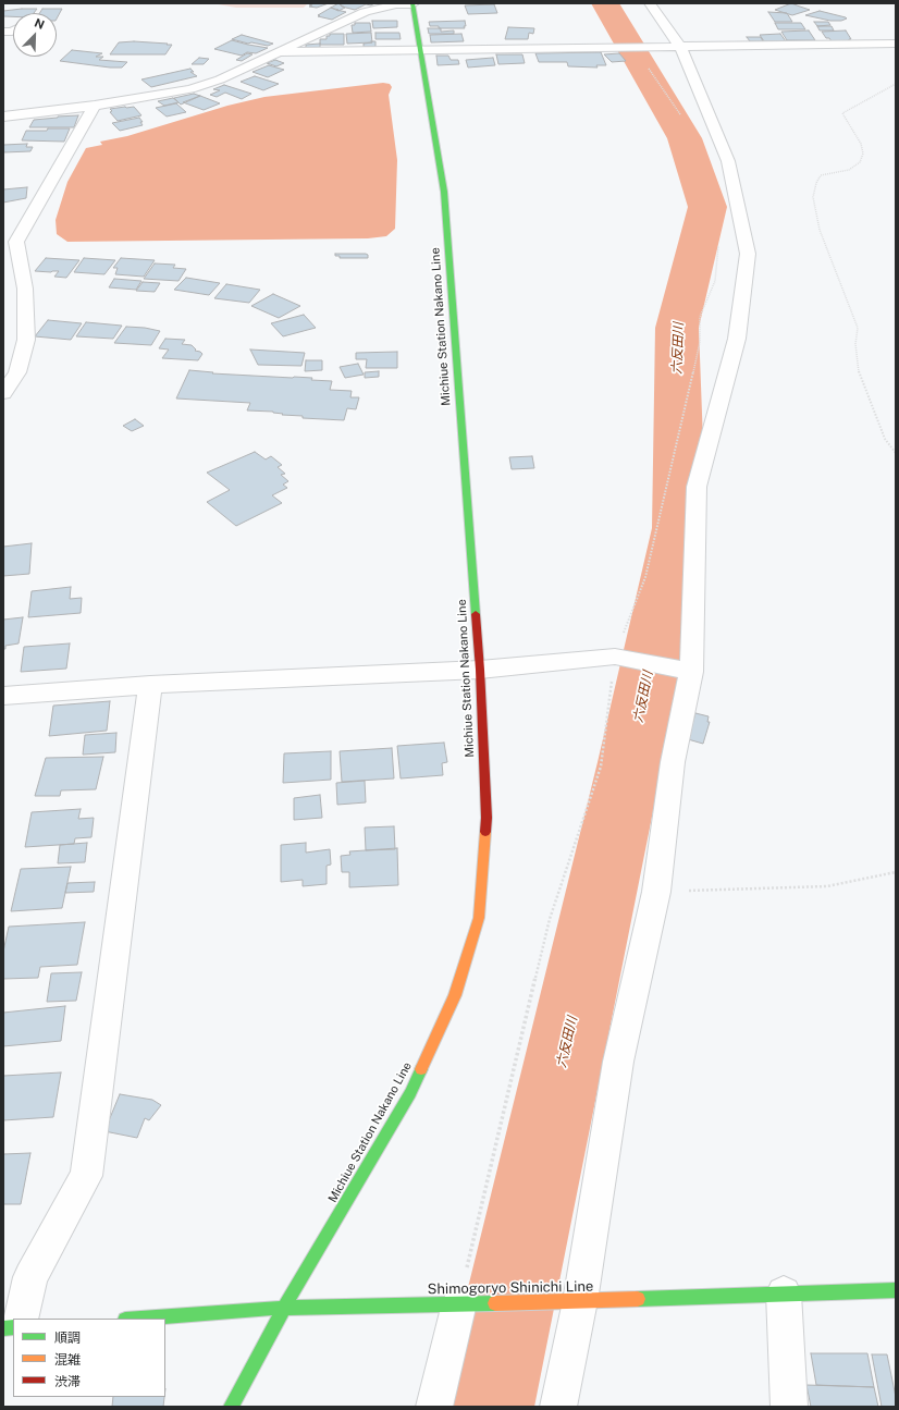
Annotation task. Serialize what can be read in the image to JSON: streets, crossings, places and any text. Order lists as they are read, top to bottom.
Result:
{
  "streets": {
    "main road": ["Michiue Station Nakano Line", "Shimogoryo Shinichi Line"]
  },
  "crossings": [
    ["Michiue Station Nakano Line", "Shimogoryo Shinichi Line"]
  ],
  "water": ["六反田川"],
  "legend": ["順調", "混雑", "渋滞"],
  "north": "top right"
}
